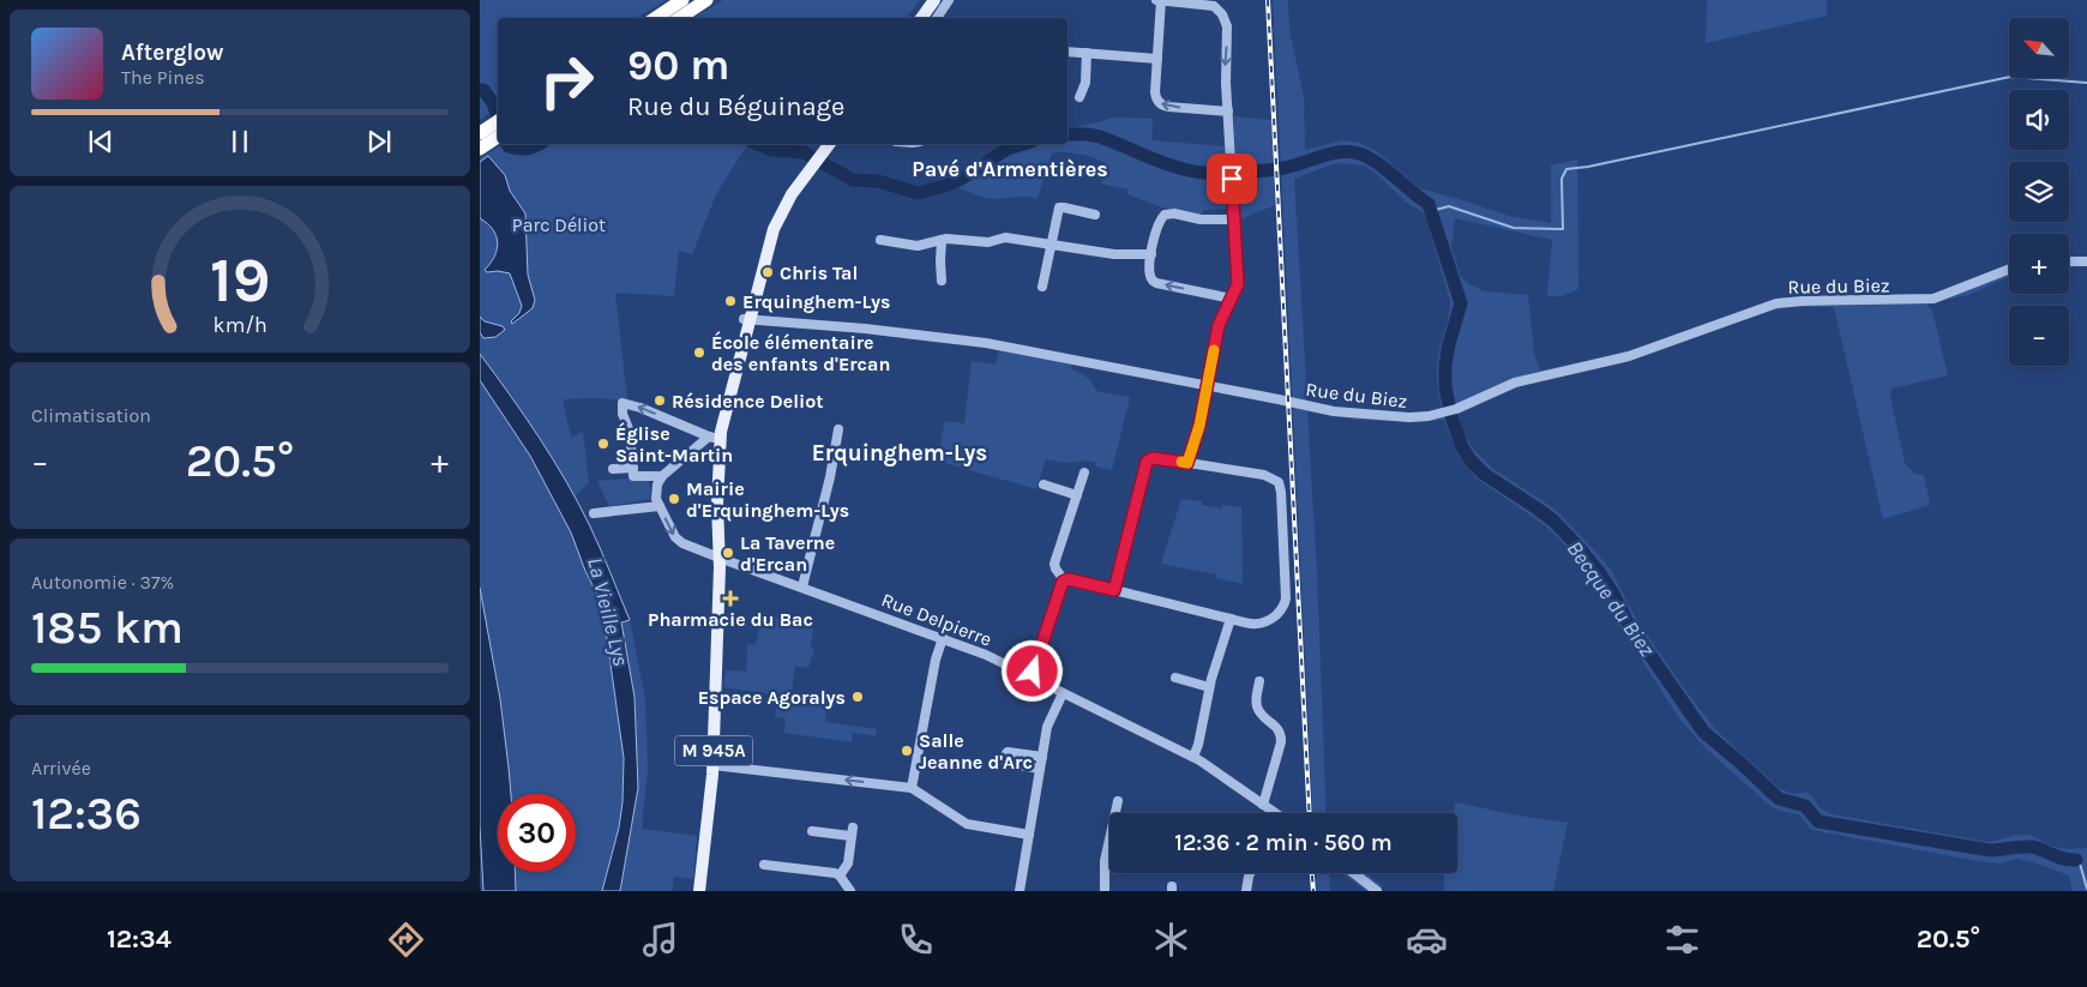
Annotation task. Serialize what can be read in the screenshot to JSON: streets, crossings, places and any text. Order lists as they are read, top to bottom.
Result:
{
  "streets": {
    "main road": ["M 945A"],
    "street": ["Rue du Biez", "Rue Delpierre"]
  },
  "crossings": [
    ["Rue du Biez", "M 945A"],
    ["Rue Delpierre", "M 945A"]
  ],
  "districts": ["Pavé d'Armentières", "Erquinghem-Lys"],
  "water": ["Becque du Biez", "La Vieille Lys"],
  "parks": ["Parc Déliot"],
  "places": {
    "other": [
      "Chris Tal",
      "Erquinghem-Lys",
      "École élémentaire des enfants d'Ercan",
      "Résidence Deliot",
      "Église Saint-Martin",
      "Mairie d'Erquinghem-Lys",
      "La Taverne d'Ercan",
      "Espace Agoralys",
      "Salle Jeanne d'Arc"
    ],
    "health": ["Pharmacie du Bac"]
  },
  "north": "top left",
  "page": {
    "map_buttons": ["+", "−"],
    "turn": ["90 m", "Rue du Béguinage"],
    "song": ["Afterglow", "The Pines"],
    "tile": [
      "Climatisation",
      ["Autonomie · 37%", "185 km"],
      ["Arrivée", "12:36"]
    ],
    "heat": ["−", "20.5°", "+"],
    "limit": "30",
    "trip": "12:36 · 2 min · 560 m",
    "tabs": ["12:34", "20.5°"],
    "gauge": ["19", "km/h"]
  }
}
